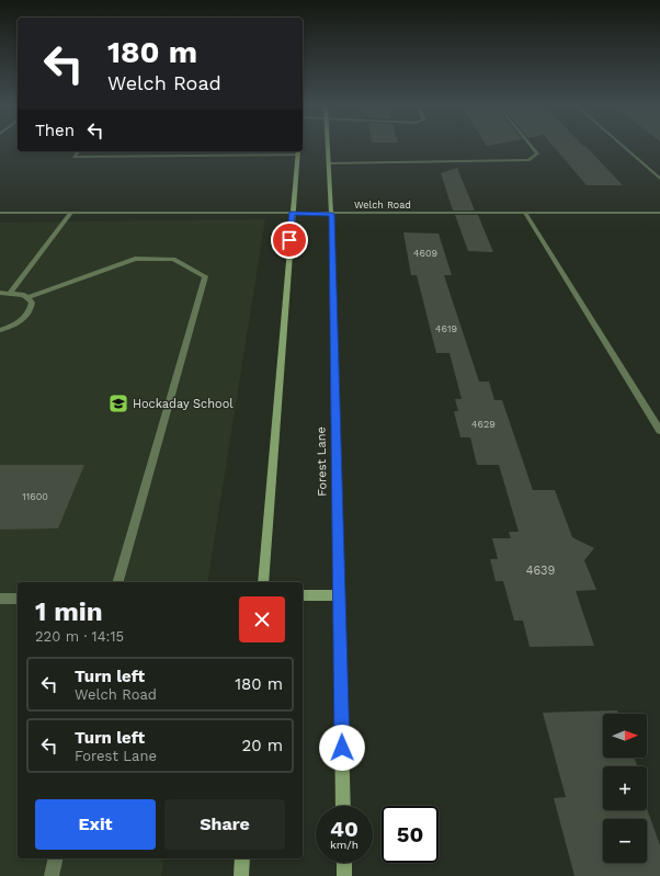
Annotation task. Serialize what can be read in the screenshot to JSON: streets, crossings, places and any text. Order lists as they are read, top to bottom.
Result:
{
  "streets": {
    "main road": ["Forest Lane"],
    "street": ["Welch Road"]
  },
  "crossings": [
    ["Welch Road", "Forest Lane"]
  ],
  "places": {
    "school or university": ["Hockaday School"]
  },
  "house_numbers": [
    "4609",
    "4619",
    "4629",
    "11600",
    "4639"
  ],
  "north": "right",
  "page": {
    "turn": ["180 m", "Welch Road"],
    "then": "Then",
    "heading": ["1 min", "220 m · 14:15"],
    "list": [
      {
        "name": "Turn left",
        "note": "Welch Road",
        "value": "180 m"
      },
      {
        "name": "Turn left",
        "note": "Forest Lane",
        "value": "20 m"
      }
    ],
    "map_buttons": ["+", "−"],
    "buttons": ["Exit", "Share"],
    "speed": "40 km/h",
    "limit": "50"
  }
}
